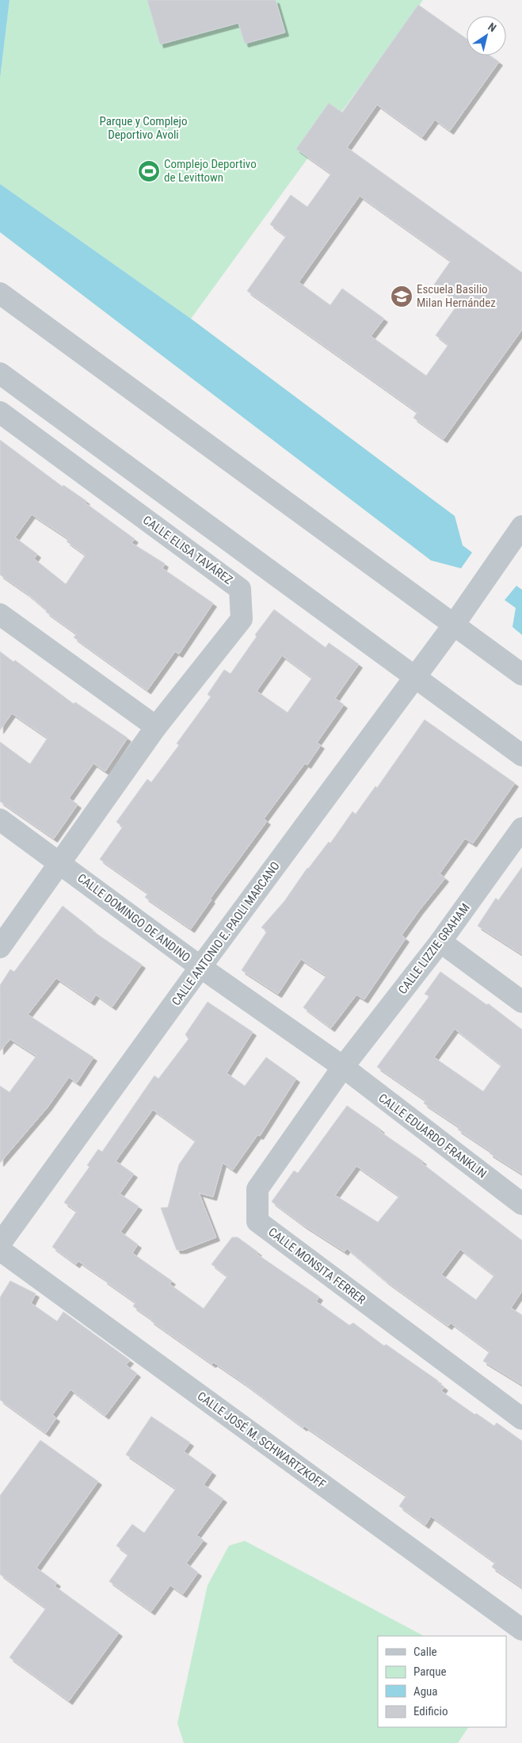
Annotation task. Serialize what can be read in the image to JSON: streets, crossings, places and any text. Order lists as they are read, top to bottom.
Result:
{
  "streets": {
    "street": [
      "CALLE ELISA TAVÁREZ",
      "CALLE DOMINGO DE ANDINO",
      "CALLE ANTONIO E. PAOLI MARCANO",
      "CALLE LIZZIE GRAHAM",
      "CALLE EDUARDO FRANKLIN",
      "CALLE MONSITA FERRER",
      "CALLE JOSÉ M. SCHWARTZKOFF"
    ]
  },
  "crossings": [
    ["CALLE ELISA TAVÁREZ", "CALLE DOMINGO DE ANDINO"],
    ["CALLE DOMINGO DE ANDINO", "CALLE ANTONIO E. PAOLI MARCANO"],
    ["CALLE DOMINGO DE ANDINO", "CALLE LIZZIE GRAHAM"],
    ["CALLE DOMINGO DE ANDINO", "CALLE EDUARDO FRANKLIN"],
    ["CALLE DOMINGO DE ANDINO", "CALLE MONSITA FERRER"],
    ["CALLE LIZZIE GRAHAM", "CALLE EDUARDO FRANKLIN"],
    ["CALLE LIZZIE GRAHAM", "CALLE MONSITA FERRER"],
    ["CALLE EDUARDO FRANKLIN", "CALLE MONSITA FERRER"]
  ],
  "parks": ["Parque y Complejo Deportivo Avoli"],
  "places": {
    "sports": ["Complejo Deportivo de Levittown"],
    "school or university": ["Escuela Basilio Milan Hernández"]
  },
  "legend": [
    "Calle",
    "Parque",
    "Agua",
    "Edificio"
  ],
  "north": "top right"
}
